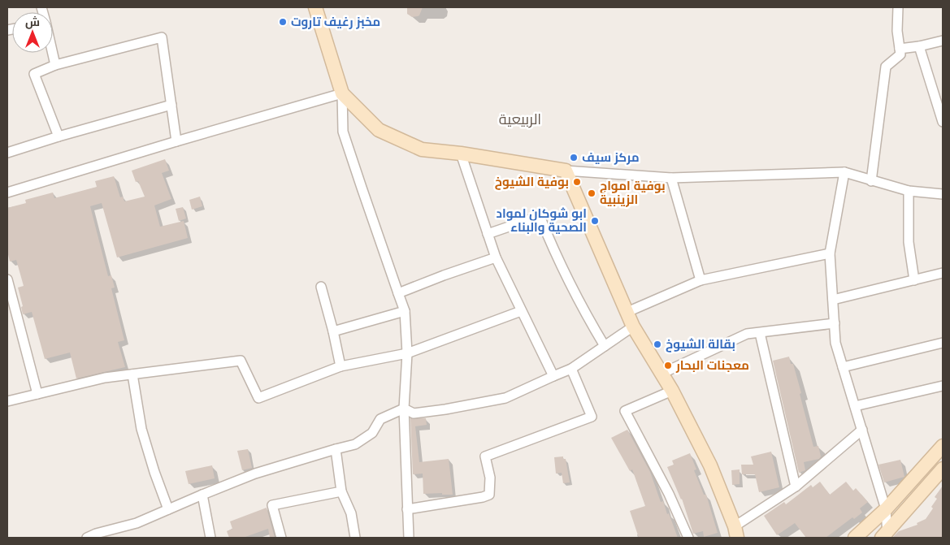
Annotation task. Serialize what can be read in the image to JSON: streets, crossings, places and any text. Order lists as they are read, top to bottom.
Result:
{
  "districts": ["الربيعية"],
  "places": [
    "مخبز رغيف تاروت",
    "مركز سيف",
    "بوفية الشيوخ",
    "بوفية امواج الزينبية",
    "ابو شوكان لمواد الصحية والبناء",
    "بقالة الشيوخ",
    "معجنات البحار"
  ],
  "north": "top"
}
